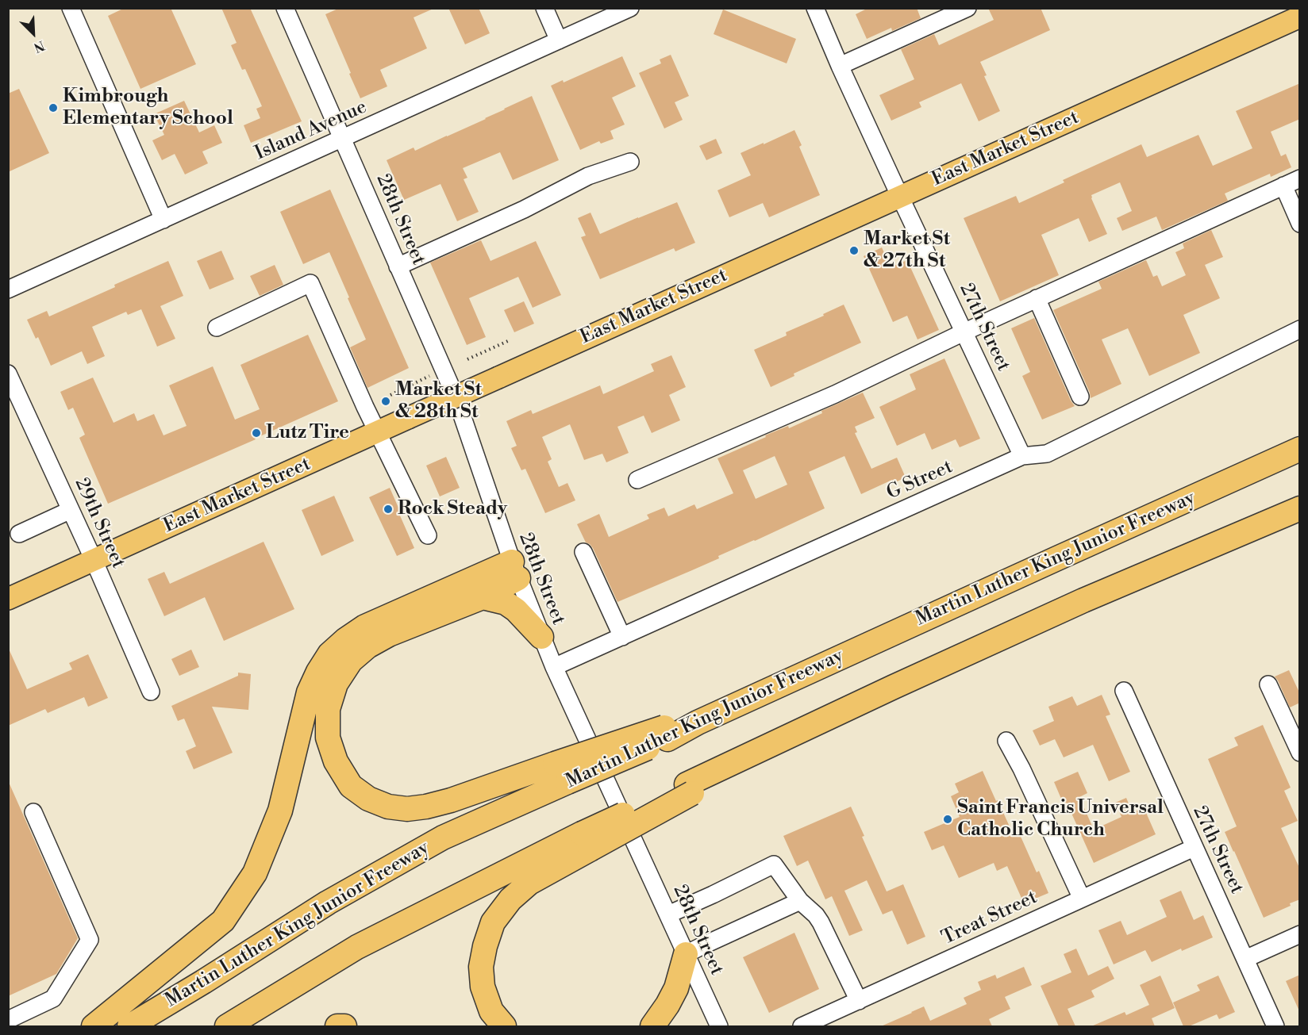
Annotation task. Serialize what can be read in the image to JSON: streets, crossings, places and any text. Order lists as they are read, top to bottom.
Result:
{
  "streets": {
    "highway": ["Martin Luther King Junior Freeway"],
    "main road": ["East Market Street"],
    "street": [
      "Island Avenue",
      "28th Street",
      "27th Street",
      "G Street",
      "29th Street",
      "Treat Street"
    ]
  },
  "crossings": [
    ["Island Avenue", "28th Street"],
    ["East Market Street", "27th Street"],
    ["East Market Street", "29th Street"],
    ["28th Street", "G Street"],
    ["27th Street", "G Street"],
    ["27th Street", "Treat Street"]
  ],
  "places": [
    "Kimbrough Elementary School",
    "Market St & 27th St",
    "Market St & 28th St",
    "Lutz Tire",
    "Rock Steady",
    "Saint Francis Universal Catholic Church"
  ],
  "north": "bottom right"
}
